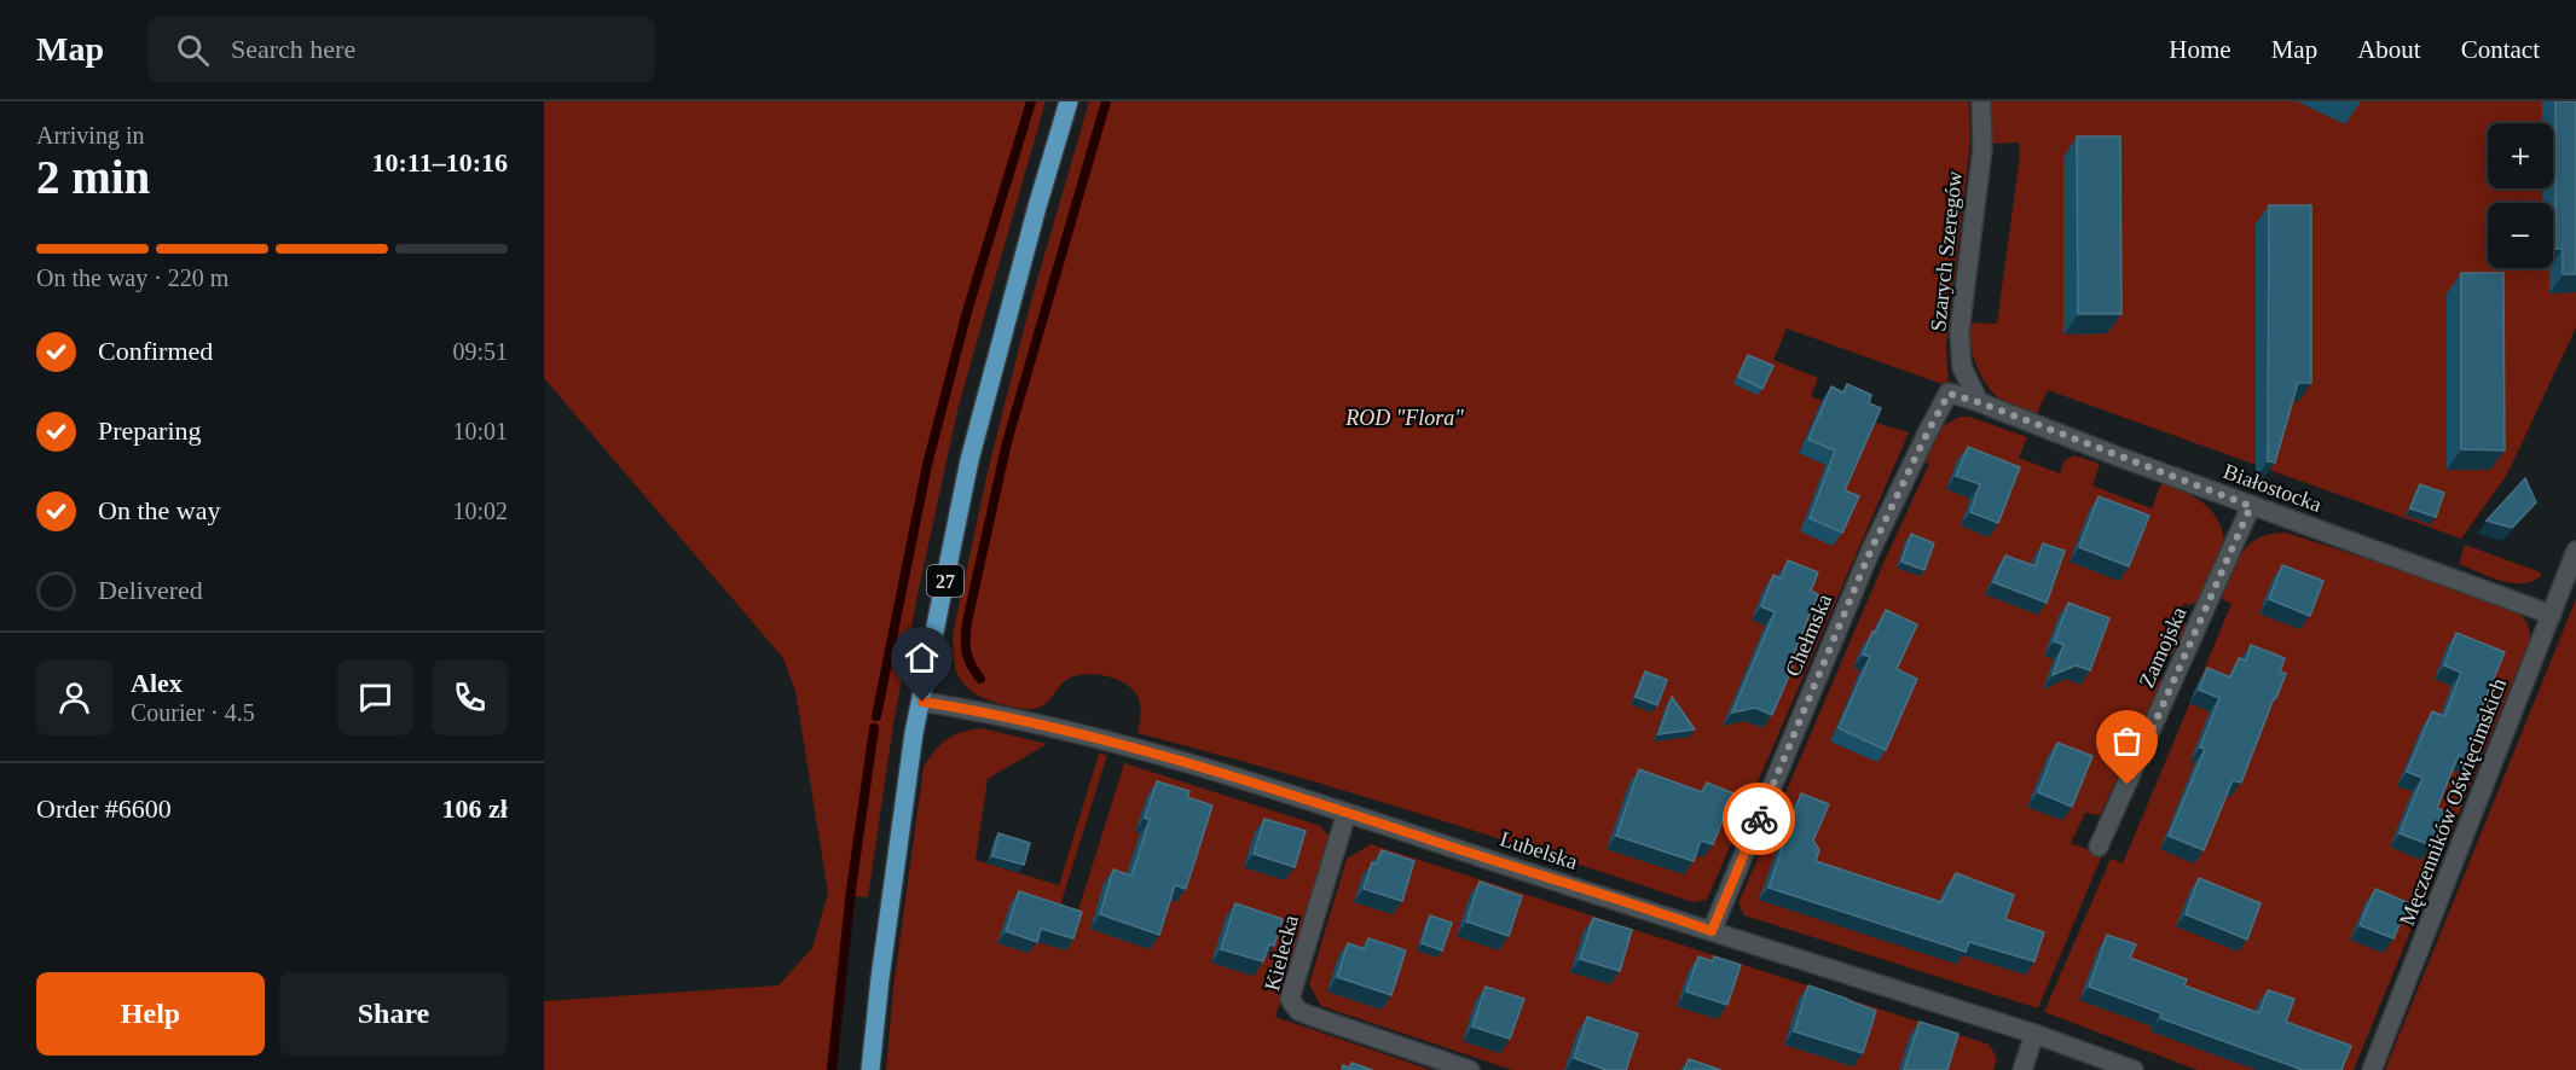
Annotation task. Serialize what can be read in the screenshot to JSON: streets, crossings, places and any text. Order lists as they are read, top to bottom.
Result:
{
  "streets": {
    "main road": ["27"],
    "street": [
      "Szarych Szeregów",
      "Białostocka",
      "Chełmska",
      "Zamojska",
      "Męczenników Oświęcimskich",
      "Lubelska",
      "Kielecka"
    ]
  },
  "crossings": [
    ["Szarych Szeregów", "Białostocka"],
    ["Szarych Szeregów", "Chełmska"],
    ["Białostocka", "Chełmska"],
    ["Białostocka", "Zamojska"],
    ["Białostocka", "Męczenników Oświęcimskich"],
    ["27", "Lubelska"],
    ["Chełmska", "Lubelska"],
    ["Lubelska", "Kielecka"]
  ],
  "parks": ["ROD \"Flora\""],
  "page": {
    "header": "Map",
    "search": "Search here",
    "nav": [
      "Home",
      "Map",
      "About",
      "Contact"
    ],
    "heading": ["2 min", "Arriving in", "10:11–10:16"],
    "panel": [
      "Alex",
      "Courier · 4.5",
      "Order #6600",
      "106 zł"
    ],
    "map_buttons": ["+", "−"],
    "bar": "On the way · 220 m",
    "list": [
      ["Confirmed", "09:51"],
      ["Preparing", "10:01"],
      ["On the way", "10:02"],
      "Delivered"
    ],
    "buttons": ["Help", "Share"]
  }
}
